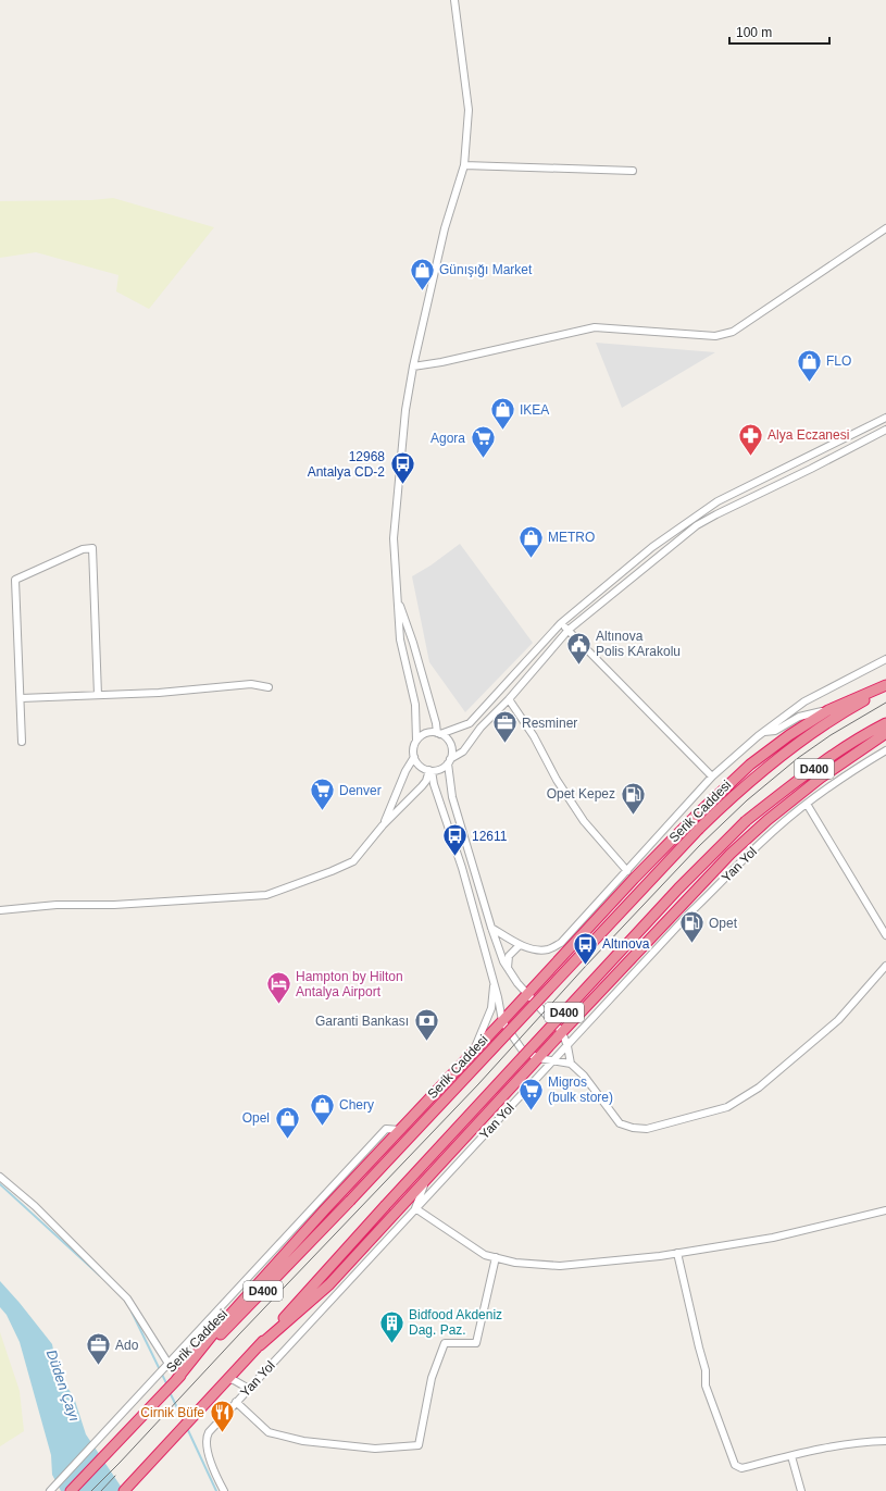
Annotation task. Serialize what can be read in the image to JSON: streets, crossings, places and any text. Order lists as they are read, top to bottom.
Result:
{
  "streets": {
    "highway": ["D400", "Serik Caddesi"],
    "street": ["Yan Yol"]
  },
  "water": ["Düden Çayı"],
  "places": {
    "shop": [
      "Günışığı Market",
      "FLO",
      "IKEA",
      "METRO",
      "Chery",
      "Opel"
    ],
    "pharmacy": ["Alya Eczanesi"],
    "supermarket": ["Agora", "Denver", "Migros (bulk store)"],
    "bus stop": ["12968 Antalya CD-2", "12611", "Altınova"],
    "public building": ["Altınova Polis KArakolu"],
    "office": ["Resminer", "Ado"],
    "fuel station": ["Opet Kepez", "Opet"],
    "hotel": ["Hampton by Hilton Antalya Airport"],
    "bank": ["Garanti Bankası"],
    "building": ["Bidfood Akdeniz Dag. Paz."],
    "restaurant": ["Cirnik Büfe"]
  },
  "scale_bar": "100 m"
}
